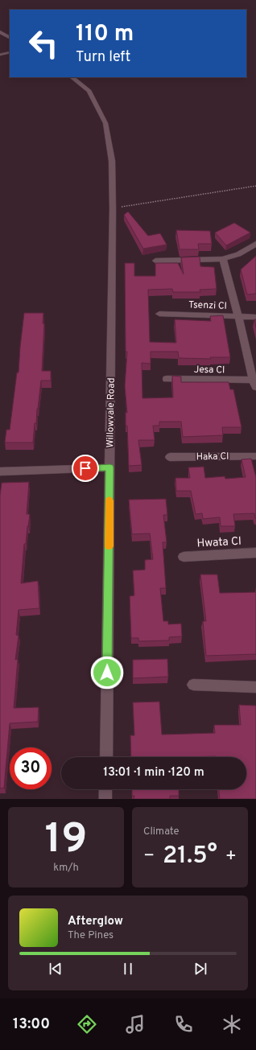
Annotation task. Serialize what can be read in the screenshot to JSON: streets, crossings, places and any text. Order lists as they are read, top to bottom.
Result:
{
  "streets": {
    "street": [
      "Tsenzi Cl",
      "Jesa Cl",
      "Willowvale Road",
      "Haka Cl",
      "Hwata Cl"
    ]
  },
  "page": {
    "turn": ["110 m", "Turn left"],
    "limit": "30",
    "trip": "13:01 · 1 min · 120 m",
    "tile": [
      ["19", "km/h"],
      "Climate"
    ],
    "heat": ["−", "21.5°", "+"],
    "song": ["Afterglow", "The Pines"],
    "tabs": "13:00"
  }
}
